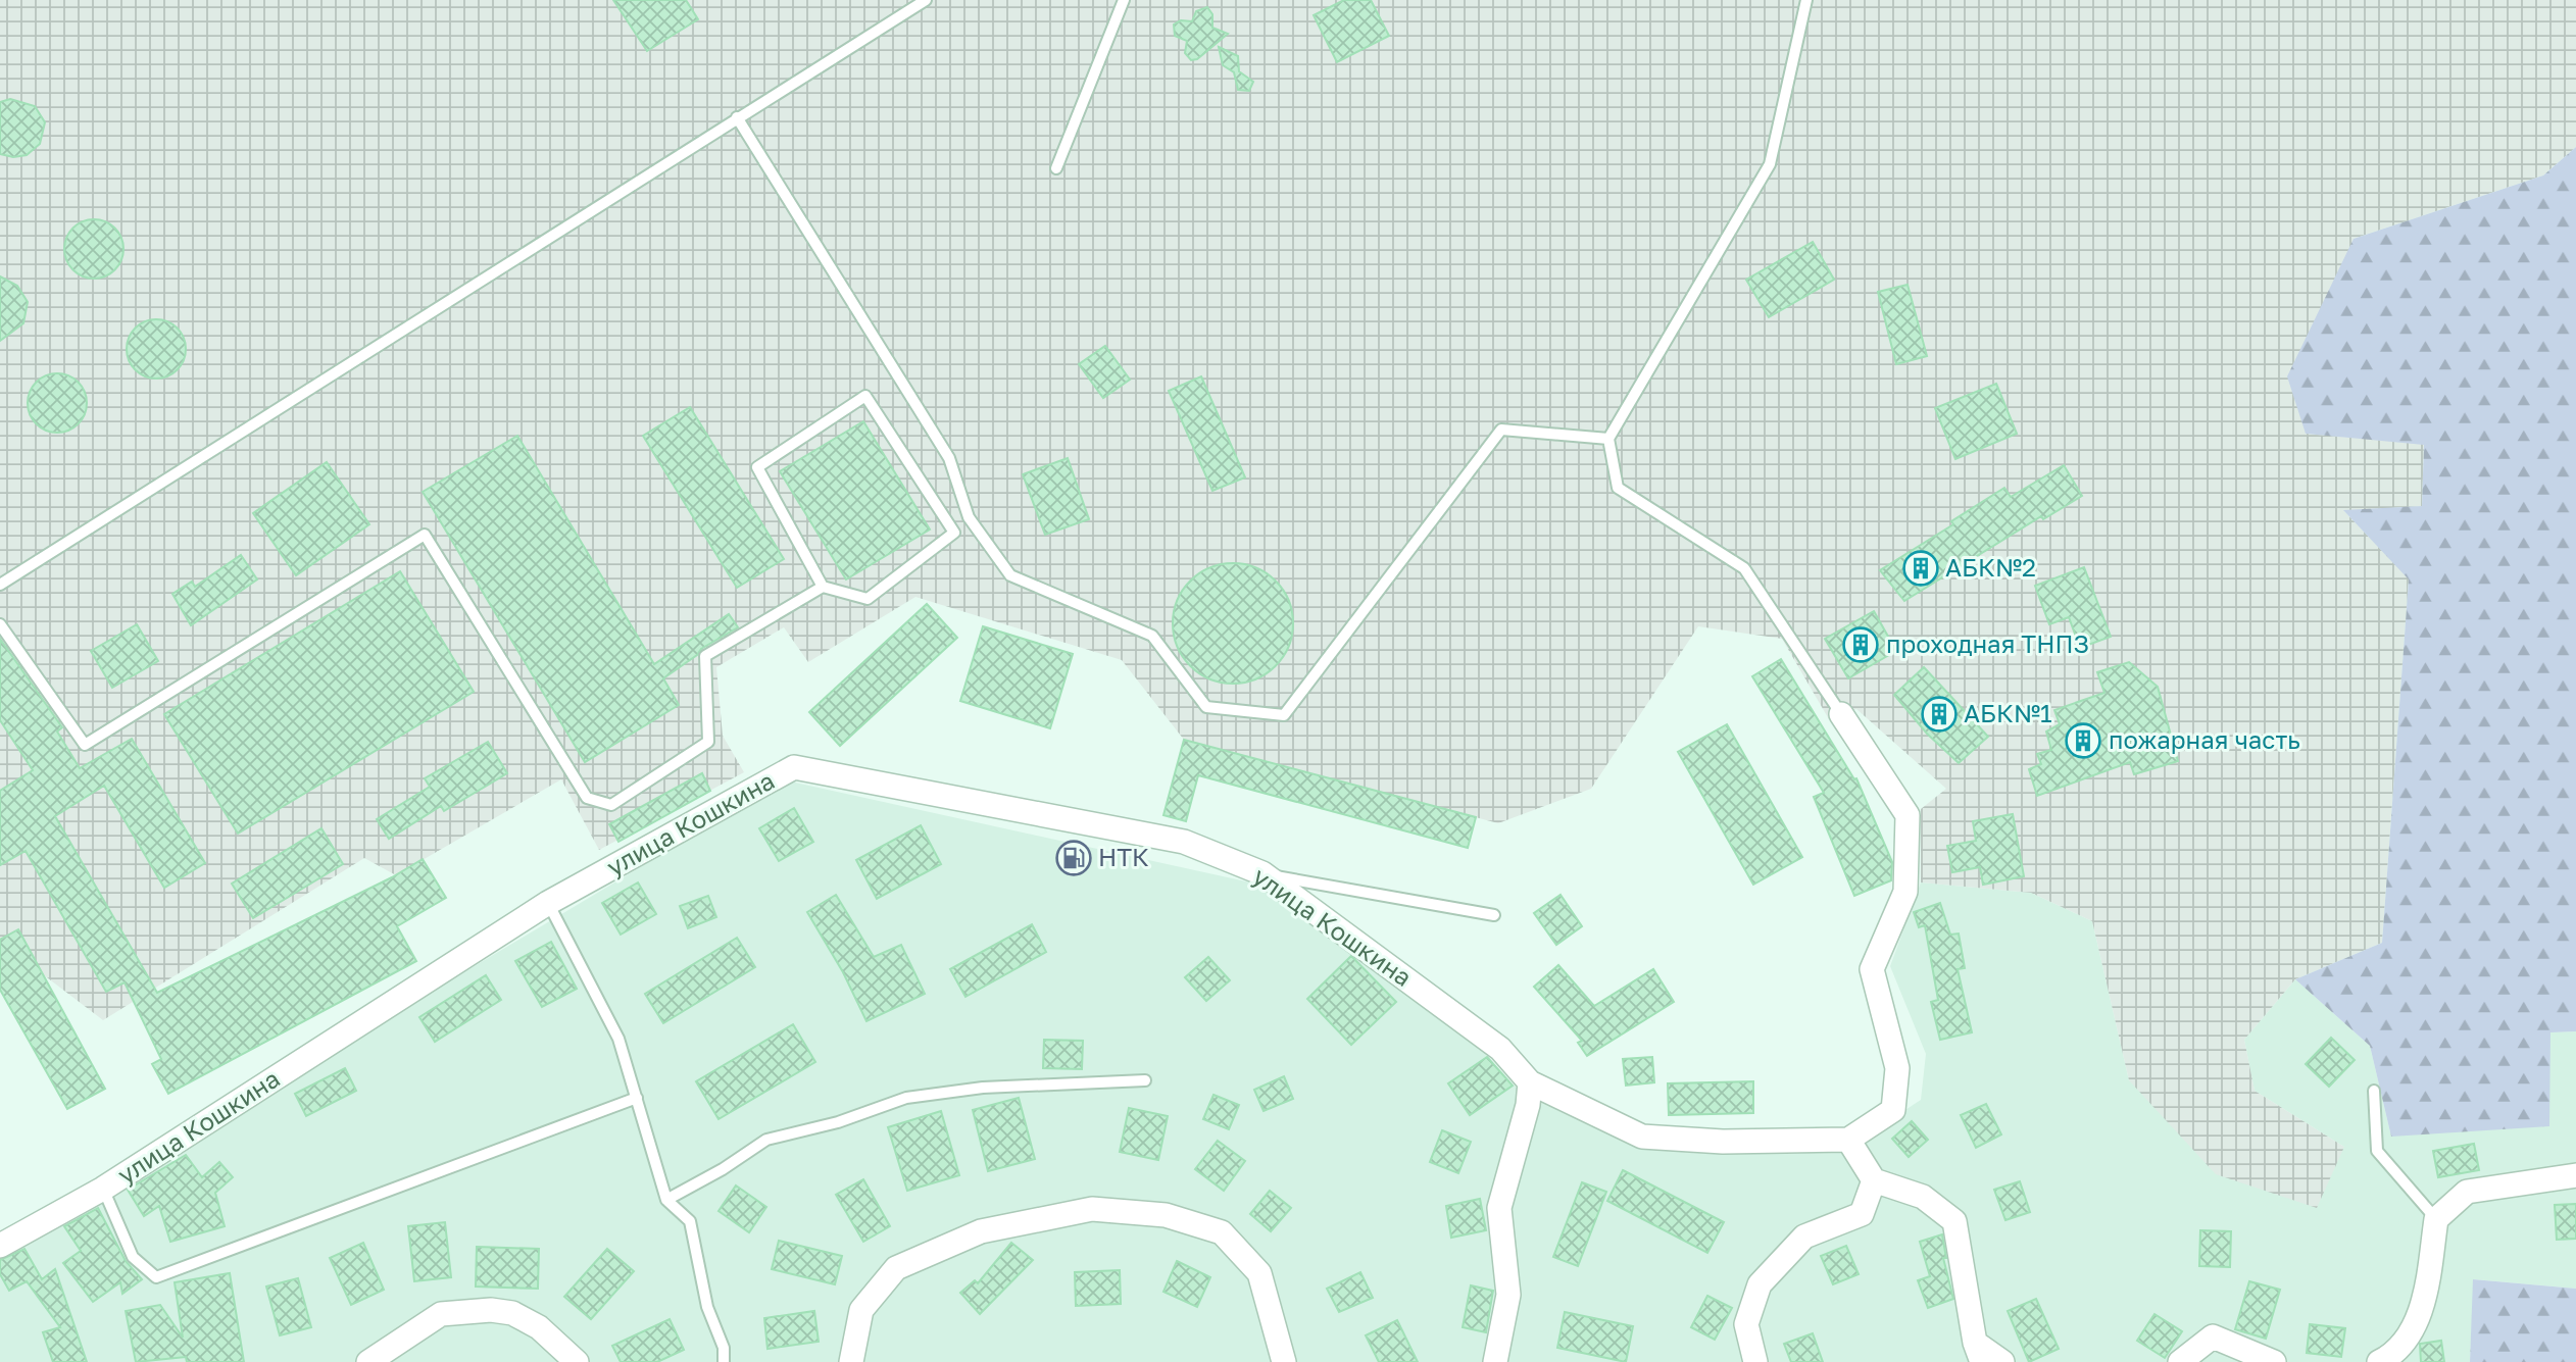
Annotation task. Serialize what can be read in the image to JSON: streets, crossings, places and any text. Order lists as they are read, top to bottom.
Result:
{
  "streets": {
    "street": ["улица Кошкина"]
  },
  "places": {
    "building": [
      "АБК№2",
      "проходная ТНПЗ",
      "АБК№1",
      "пожарная часть"
    ],
    "fuel station": ["НТК"]
  }
}
